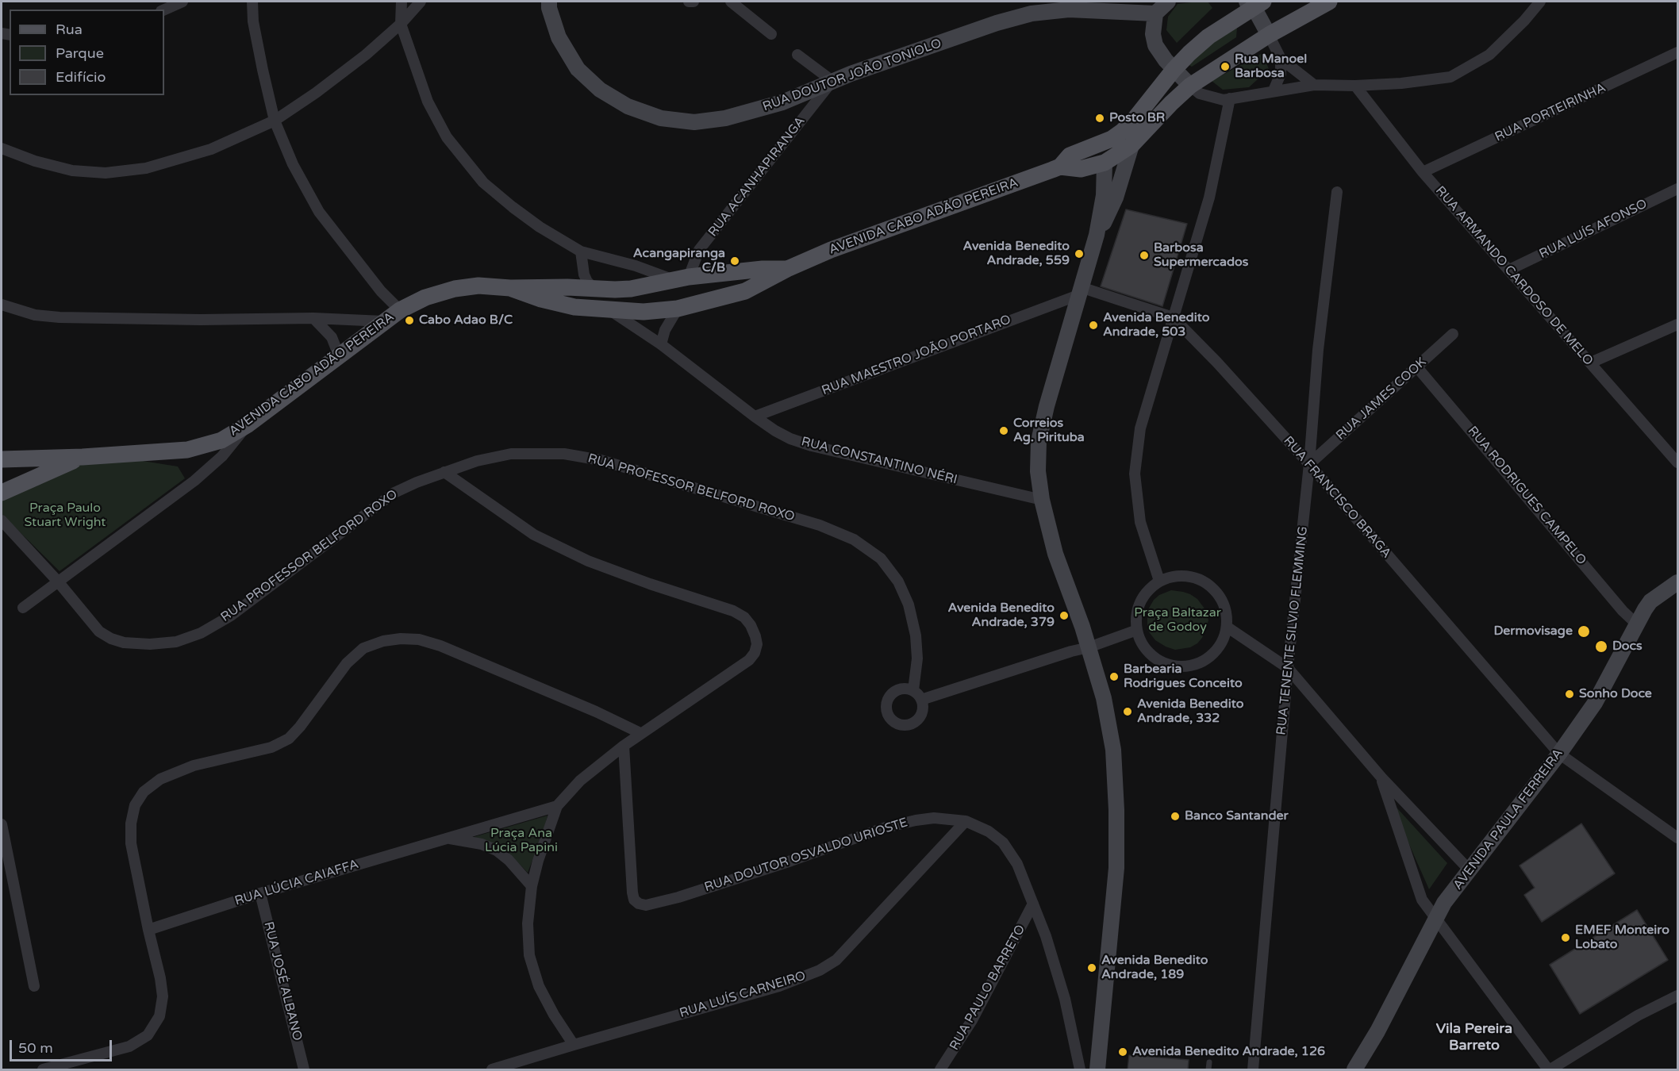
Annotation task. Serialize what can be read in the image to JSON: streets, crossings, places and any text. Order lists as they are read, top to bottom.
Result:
{
  "streets": {
    "main road": ["RUA DOUTOR JOÃO TONIOLO", "AVENIDA CABO ADÃO PEREIRA", "AVENIDA PAULA FERREIRA"],
    "street": [
      "RUA PORTEIRINHA",
      "RUA ACANHAPIRANGA",
      "RUA LUÍS AFONSO",
      "RUA ARMANDO CARDOSO DE MELO",
      "RUA MAESTRO JOÃO PORTARO",
      "RUA JAMES COOK",
      "RUA CONSTANTINO NÉRI",
      "RUA PROFESSOR BELFORD ROXO",
      "RUA RODRIGUES CAMPELO",
      "RUA FRANCISCO BRAGA",
      "RUA TENENTE SILVIO FLEMMING",
      "RUA DOUTOR OSVALDO URIOSTE",
      "RUA LÚCIA CAIAFFA",
      "RUA JOSÉ ALBANO",
      "RUA PAULO BARRETO",
      "RUA LUÍS CARNEIRO"
    ]
  },
  "crossings": [
    ["RUA DOUTOR JOÃO TONIOLO", "RUA ACANHAPIRANGA"],
    ["RUA PORTEIRINHA", "RUA ARMANDO CARDOSO DE MELO"],
    ["RUA ACANHAPIRANGA", "AVENIDA CABO ADÃO PEREIRA"],
    ["AVENIDA CABO ADÃO PEREIRA", "RUA CONSTANTINO NÉRI"],
    ["RUA LUÍS AFONSO", "RUA ARMANDO CARDOSO DE MELO"],
    ["RUA MAESTRO JOÃO PORTARO", "RUA CONSTANTINO NÉRI"],
    ["RUA MAESTRO JOÃO PORTARO", "RUA FRANCISCO BRAGA"],
    ["RUA JAMES COOK", "RUA RODRIGUES CAMPELO"],
    ["RUA JAMES COOK", "RUA FRANCISCO BRAGA"],
    ["RUA JAMES COOK", "RUA TENENTE SILVIO FLEMMING"],
    ["RUA RODRIGUES CAMPELO", "AVENIDA PAULA FERREIRA"],
    ["RUA FRANCISCO BRAGA", "RUA TENENTE SILVIO FLEMMING"],
    ["RUA FRANCISCO BRAGA", "AVENIDA PAULA FERREIRA"],
    ["RUA DOUTOR OSVALDO URIOSTE", "RUA PAULO BARRETO"],
    ["RUA DOUTOR OSVALDO URIOSTE", "RUA LUÍS CARNEIRO"],
    ["RUA LÚCIA CAIAFFA", "RUA JOSÉ ALBANO"]
  ],
  "districts": ["Vila Pereira Barreto"],
  "parks": ["Praça Paulo Stuart Wright", "Praça Baltazar de Godoy", "Praça Ana Lúcia Papini"],
  "places": [
    "Rua Manoel Barbosa",
    "Posto BR",
    "Avenida Benedito Andrade, 559",
    "Barbosa Supermercados",
    "Acangapiranga C/B",
    "Cabo Adao B/C",
    "Avenida Benedito Andrade, 503",
    "Correios Ag. Pirituba",
    "Avenida Benedito Andrade, 379",
    "Dermovisage",
    "Docs",
    "Barbearia Rodrigues Conceito",
    "Sonho Doce",
    "Avenida Benedito Andrade, 332",
    "Banco Santander",
    "EMEF Monteiro Lobato",
    "Avenida Benedito Andrade, 189",
    "Avenida Benedito Andrade, 126"
  ],
  "legend": ["Rua", "Parque", "Edifício"],
  "scale_bar": "50 m"
}
